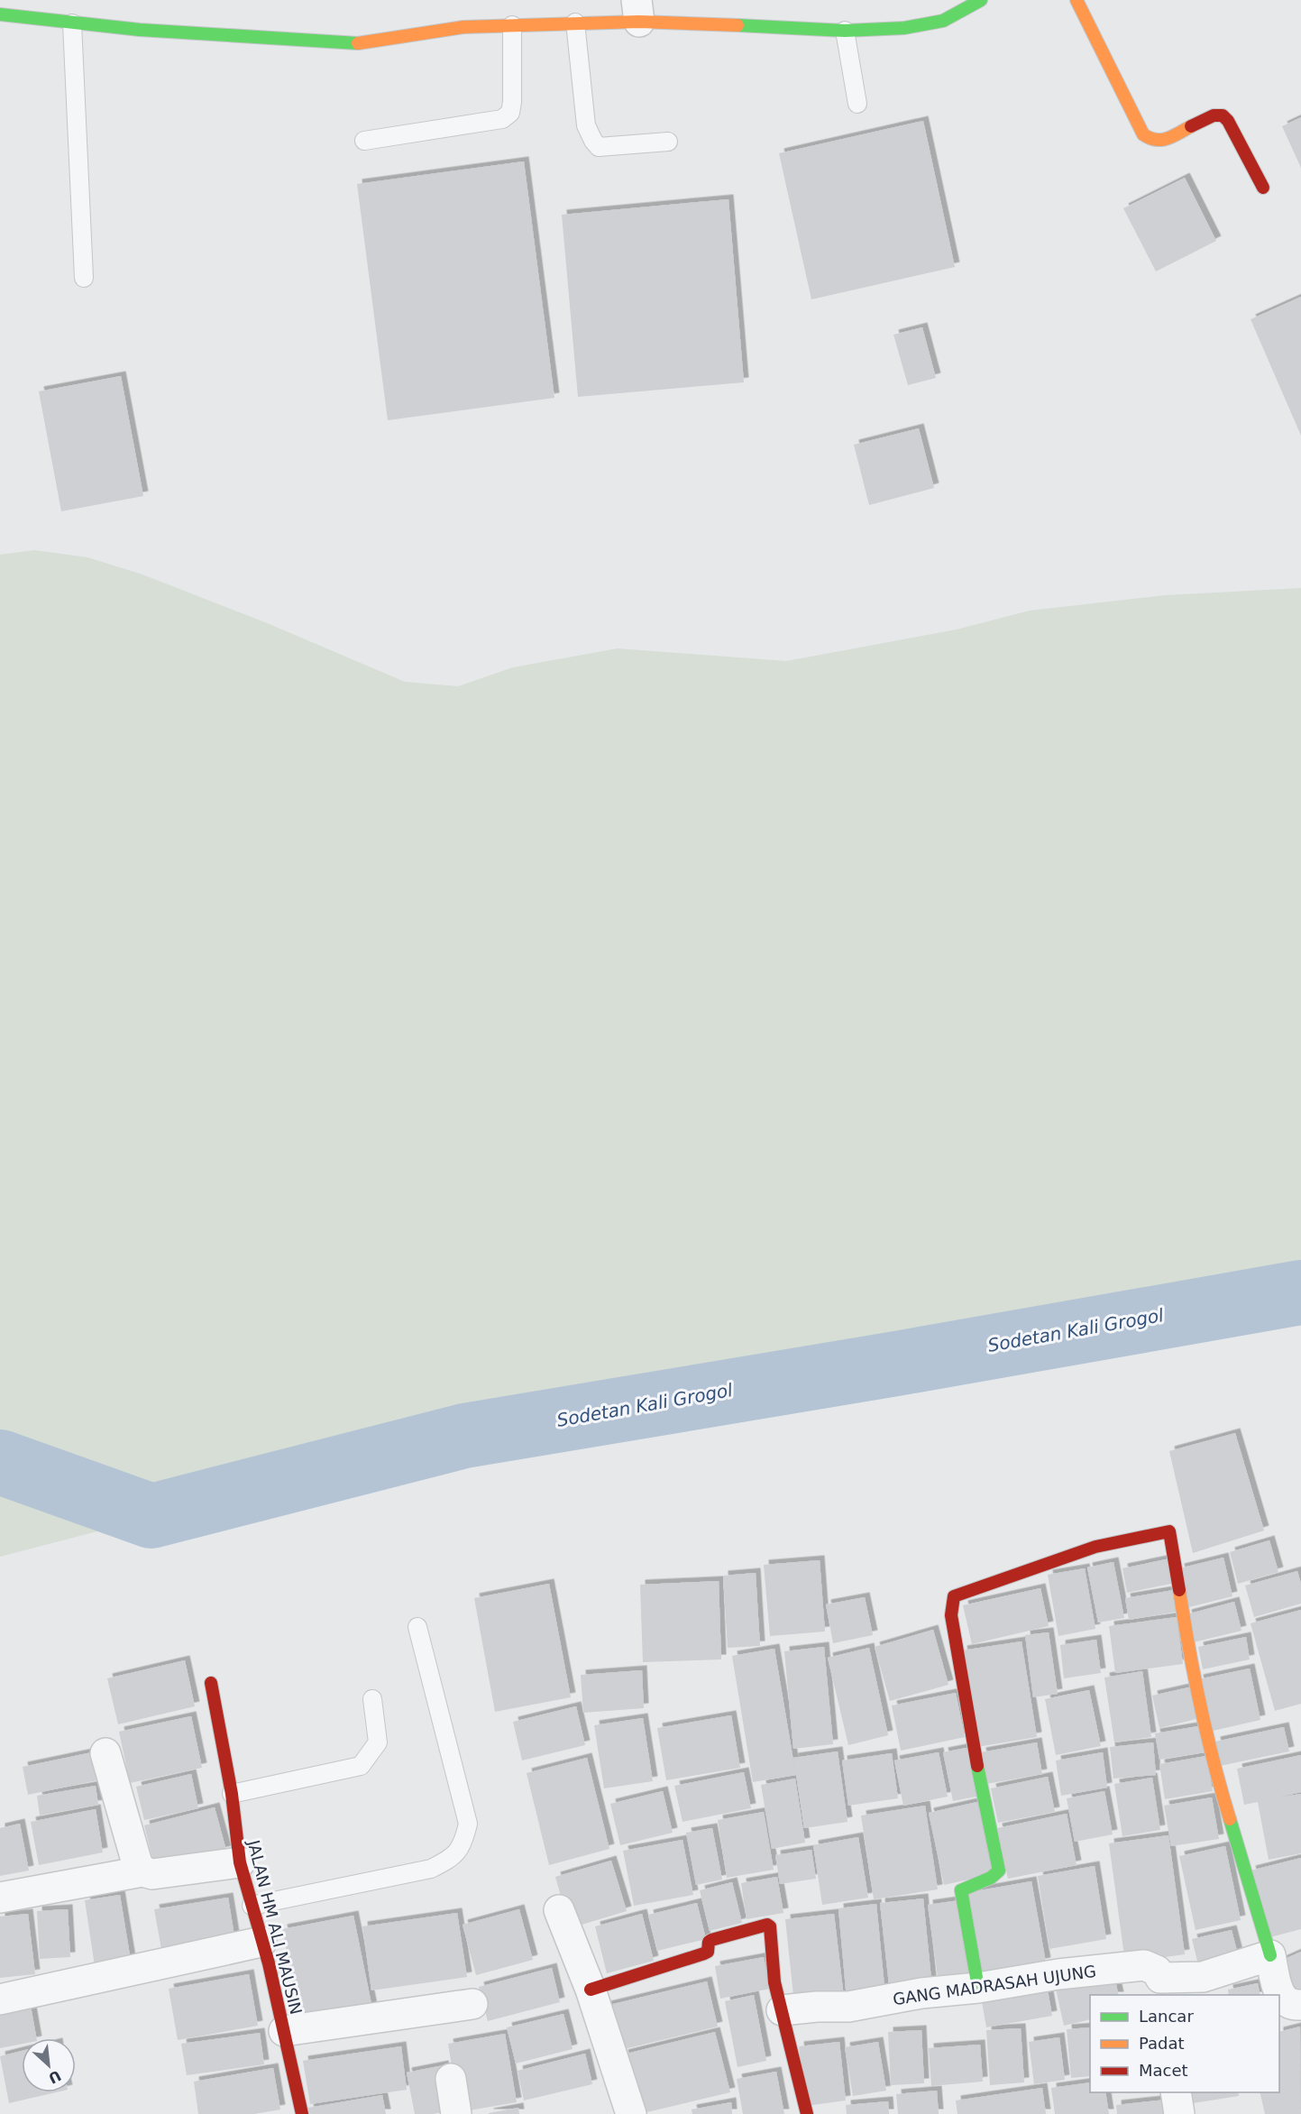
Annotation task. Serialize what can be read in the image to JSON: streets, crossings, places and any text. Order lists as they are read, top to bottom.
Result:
{
  "streets": {
    "street": ["JALAN HM ALI MAUSIN", "GANG MADRASAH UJUNG"]
  },
  "water": ["Sodetan Kali Grogol"],
  "legend": ["Lancar", "Padat", "Macet"],
  "north": "bottom right"
}
